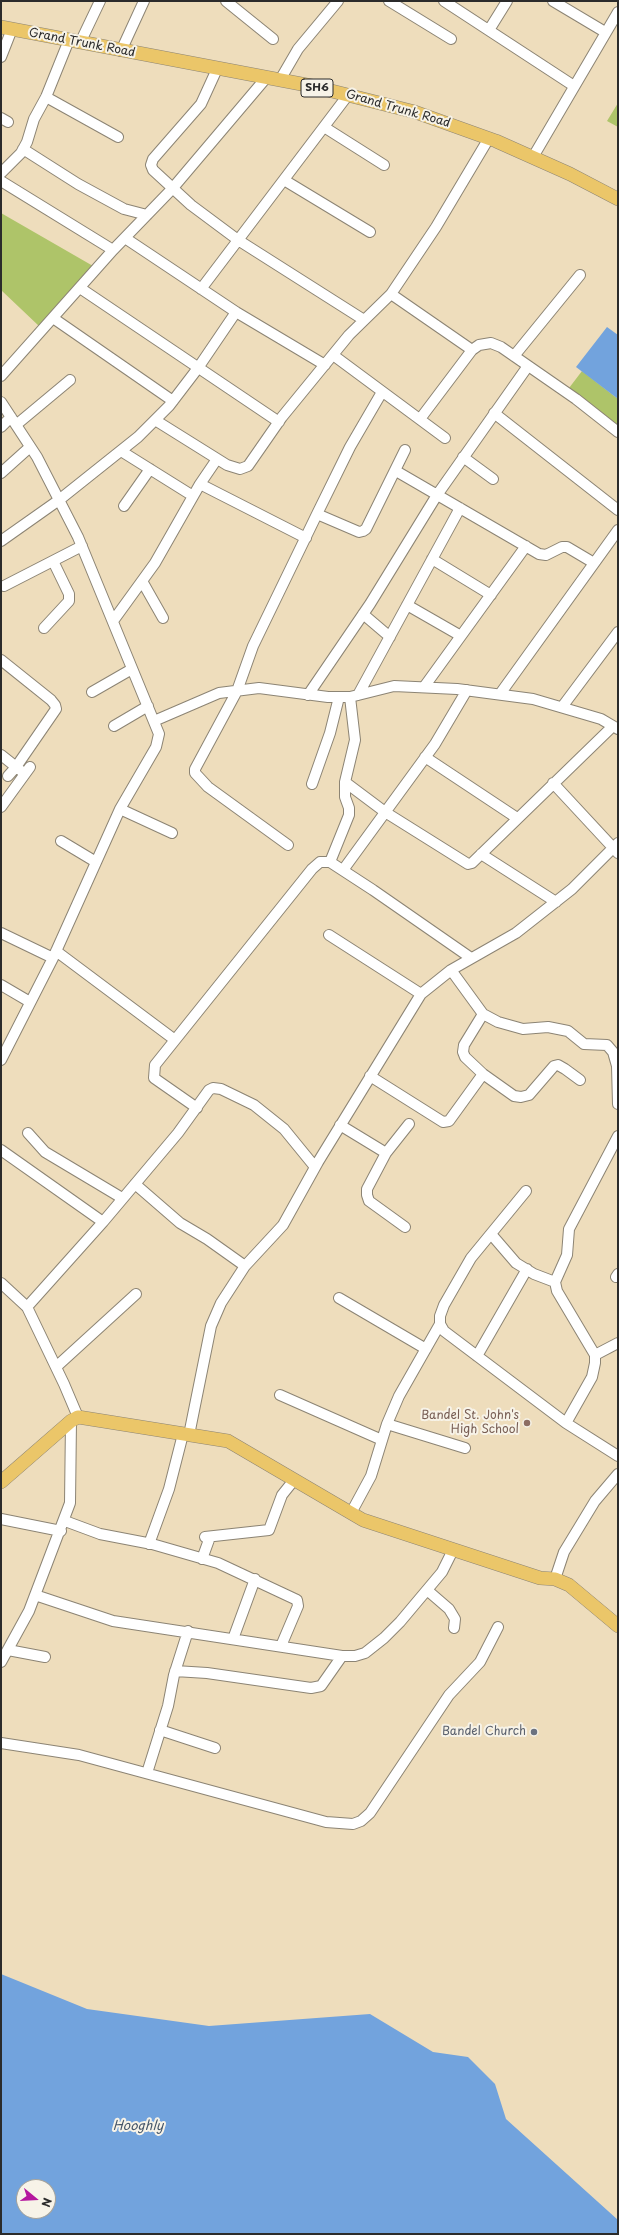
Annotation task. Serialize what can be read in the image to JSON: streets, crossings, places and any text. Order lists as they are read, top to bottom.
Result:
{
  "streets": {
    "main road": ["Grand Trunk Road", "SH6"]
  },
  "water": ["Hooghly"],
  "places": ["Bandel St. John's High School", "Bandel Church"],
  "north": "right"
}
